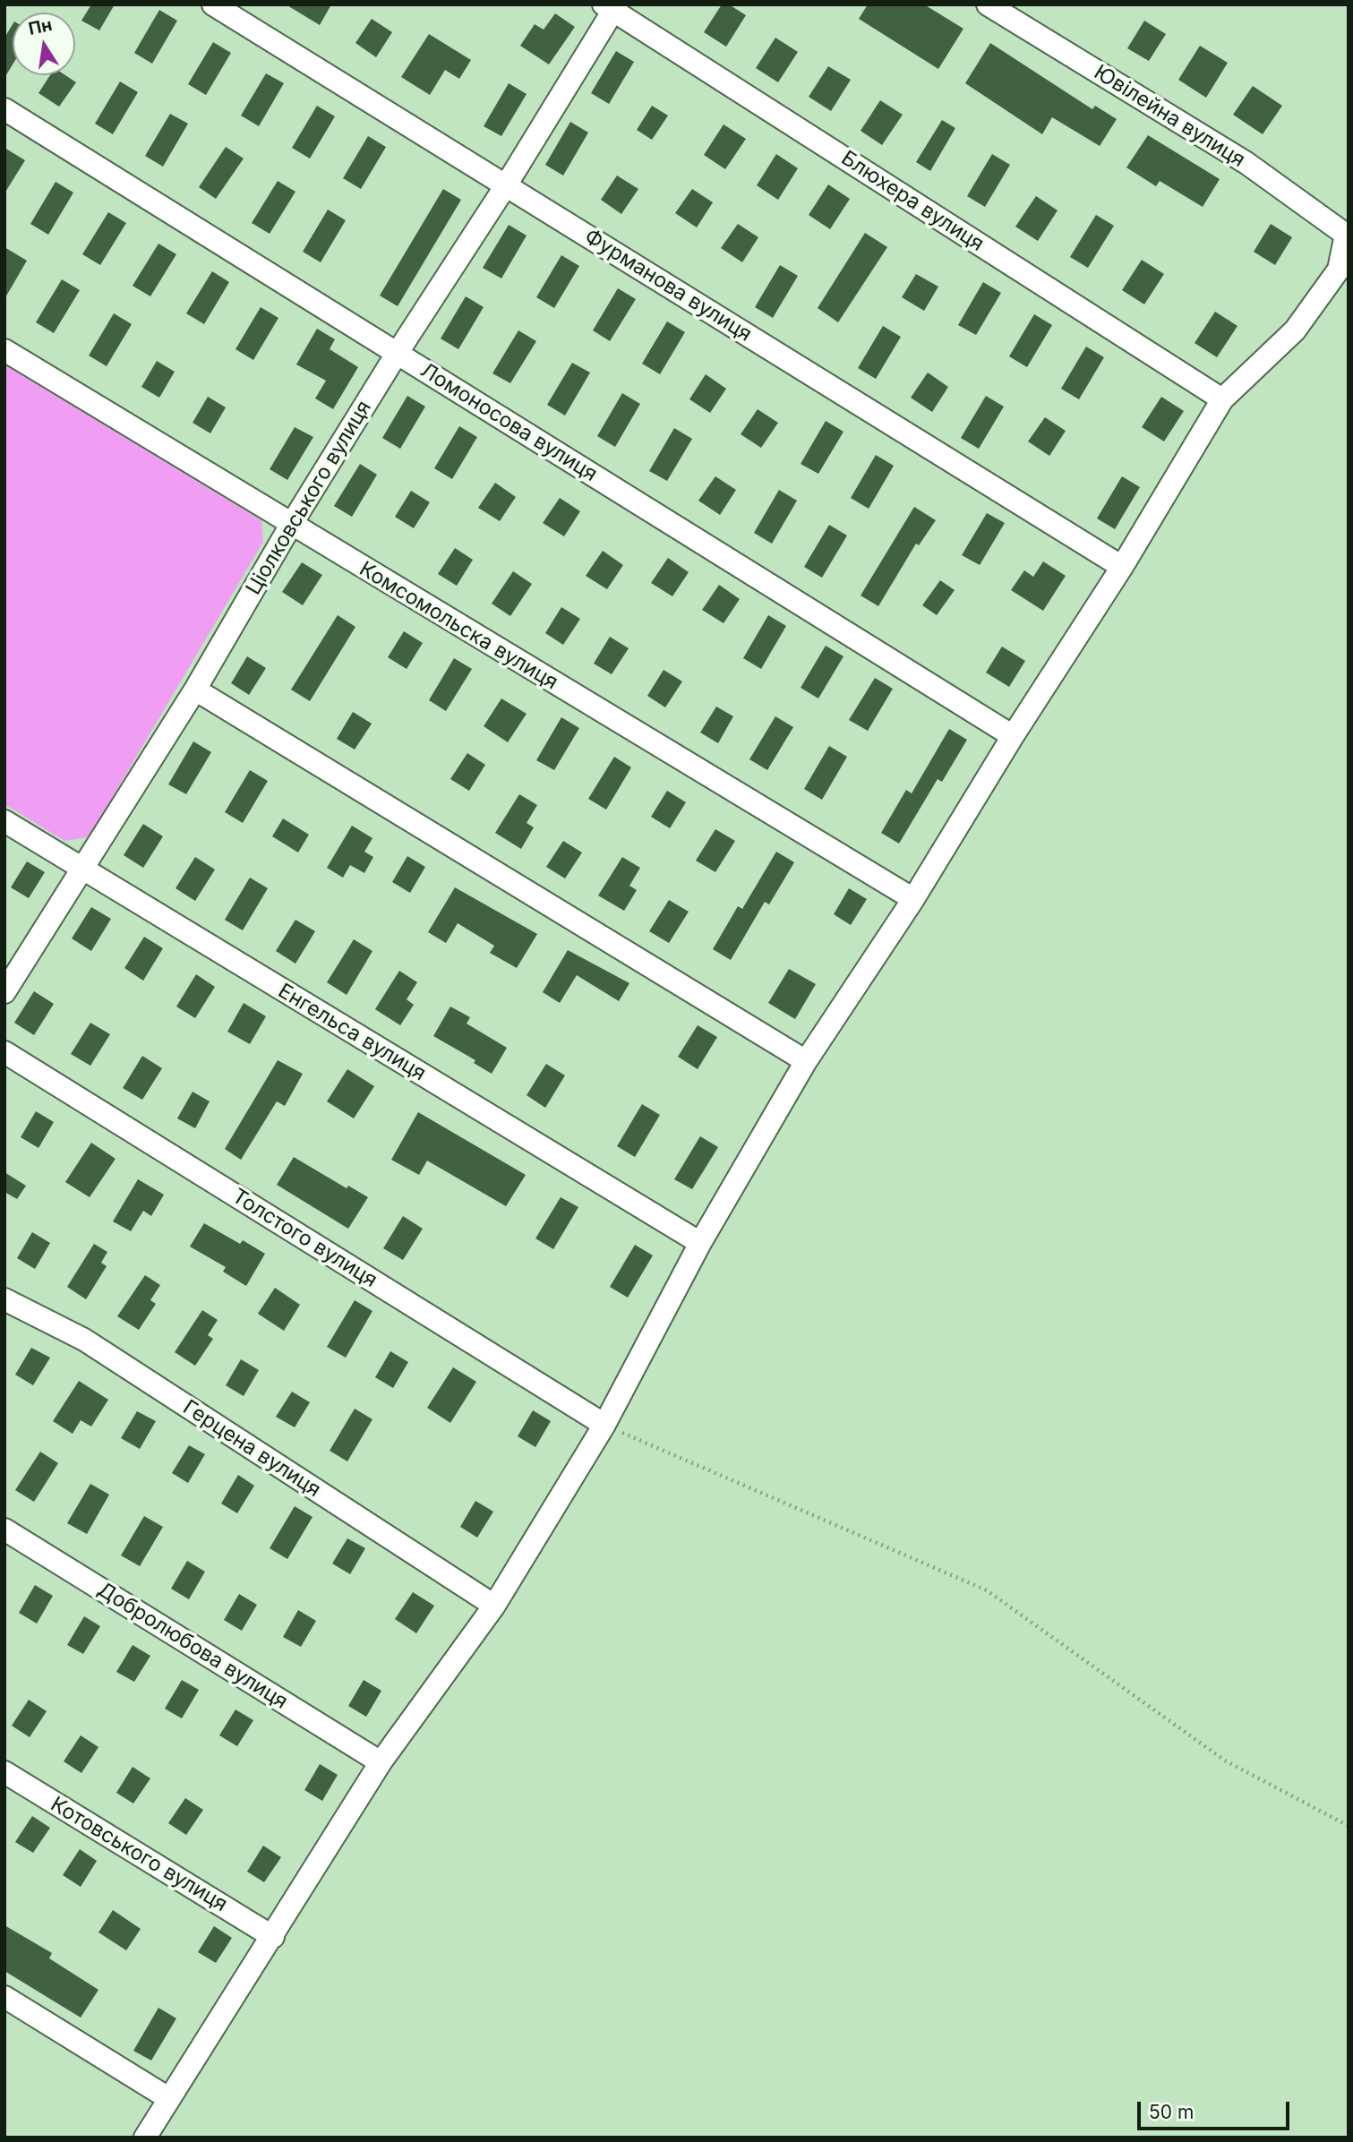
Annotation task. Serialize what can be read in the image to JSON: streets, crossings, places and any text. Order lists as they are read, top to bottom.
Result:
{
  "streets": {
    "street": [
      "Ювілейна вулиця",
      "Блюхера вулиця",
      "Фурманова вулиця",
      "Ломоносова вулиця",
      "Ціолковського вулиця",
      "Комсомольска вулиця",
      "Енгельса вулиця",
      "Толстого вулиця",
      "Герцена вулиця",
      "Добролюбова вулиця",
      "Котовського вулиця"
    ]
  },
  "crossings": [
    ["Ювілейна вулиця", "Блюхера вулиця"],
    ["Блюхера вулиця", "Ціолковського вулиця"],
    ["Фурманова вулиця", "Ціолковського вулиця"],
    ["Ломоносова вулиця", "Ціолковського вулиця"],
    ["Ціолковського вулиця", "Комсомольска вулиця"],
    ["Ціолковського вулиця", "Енгельса вулиця"]
  ],
  "scale_bar": "50 m",
  "north": "top"
}
